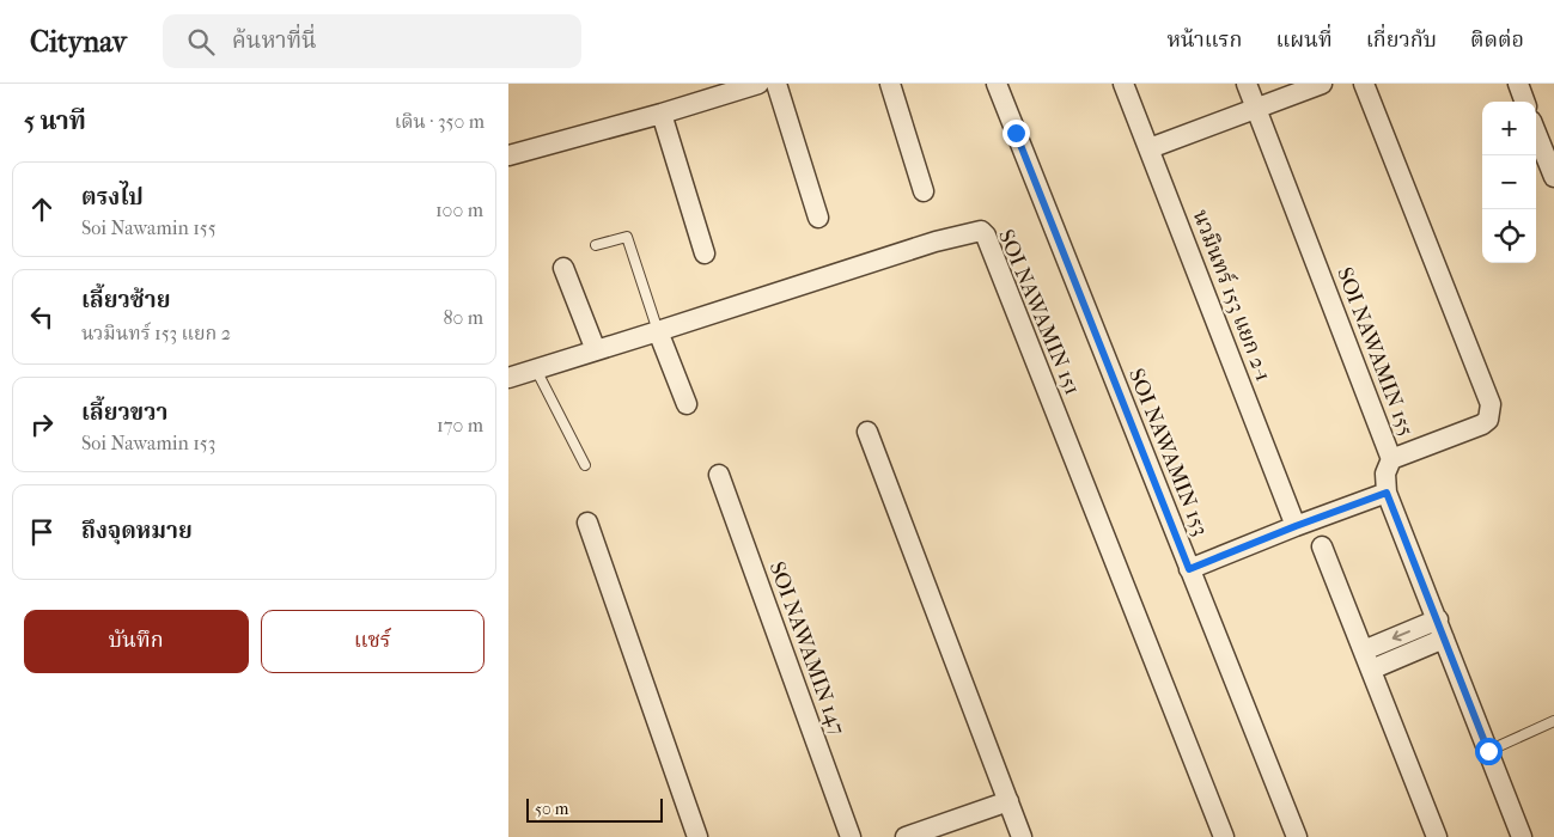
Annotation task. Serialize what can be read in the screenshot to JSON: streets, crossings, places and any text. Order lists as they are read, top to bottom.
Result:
{
  "streets": {
    "street": [
      "นวมินทร์ 153 แยก 2-1",
      "SOI NAWAMIN 151",
      "SOI NAWAMIN 155",
      "SOI NAWAMIN 153",
      "SOI NAWAMIN 147"
    ]
  },
  "scale_bar": "50 m",
  "page": {
    "header": "Citynav",
    "search": "ค้นหาที่นี่",
    "nav": [
      "หน้าแรก",
      "แผนที่",
      "เกี่ยวกับ",
      "ติดต่อ"
    ],
    "heading": ["5 นาที", "เดิน · 350 m"],
    "map_buttons": ["+", "−"],
    "list": [
      ["ตรงไป", "Soi Nawamin 155", "100 m"],
      ["เลี้ยวซ้าย", "นวมินทร์ 153 แยก 2", "80 m"],
      ["เลี้ยวขวา", "Soi Nawamin 153", "170 m"],
      "ถึงจุดหมาย"
    ],
    "buttons": ["บันทึก", "แชร์"],
    "scale": "50 m"
  }
}
